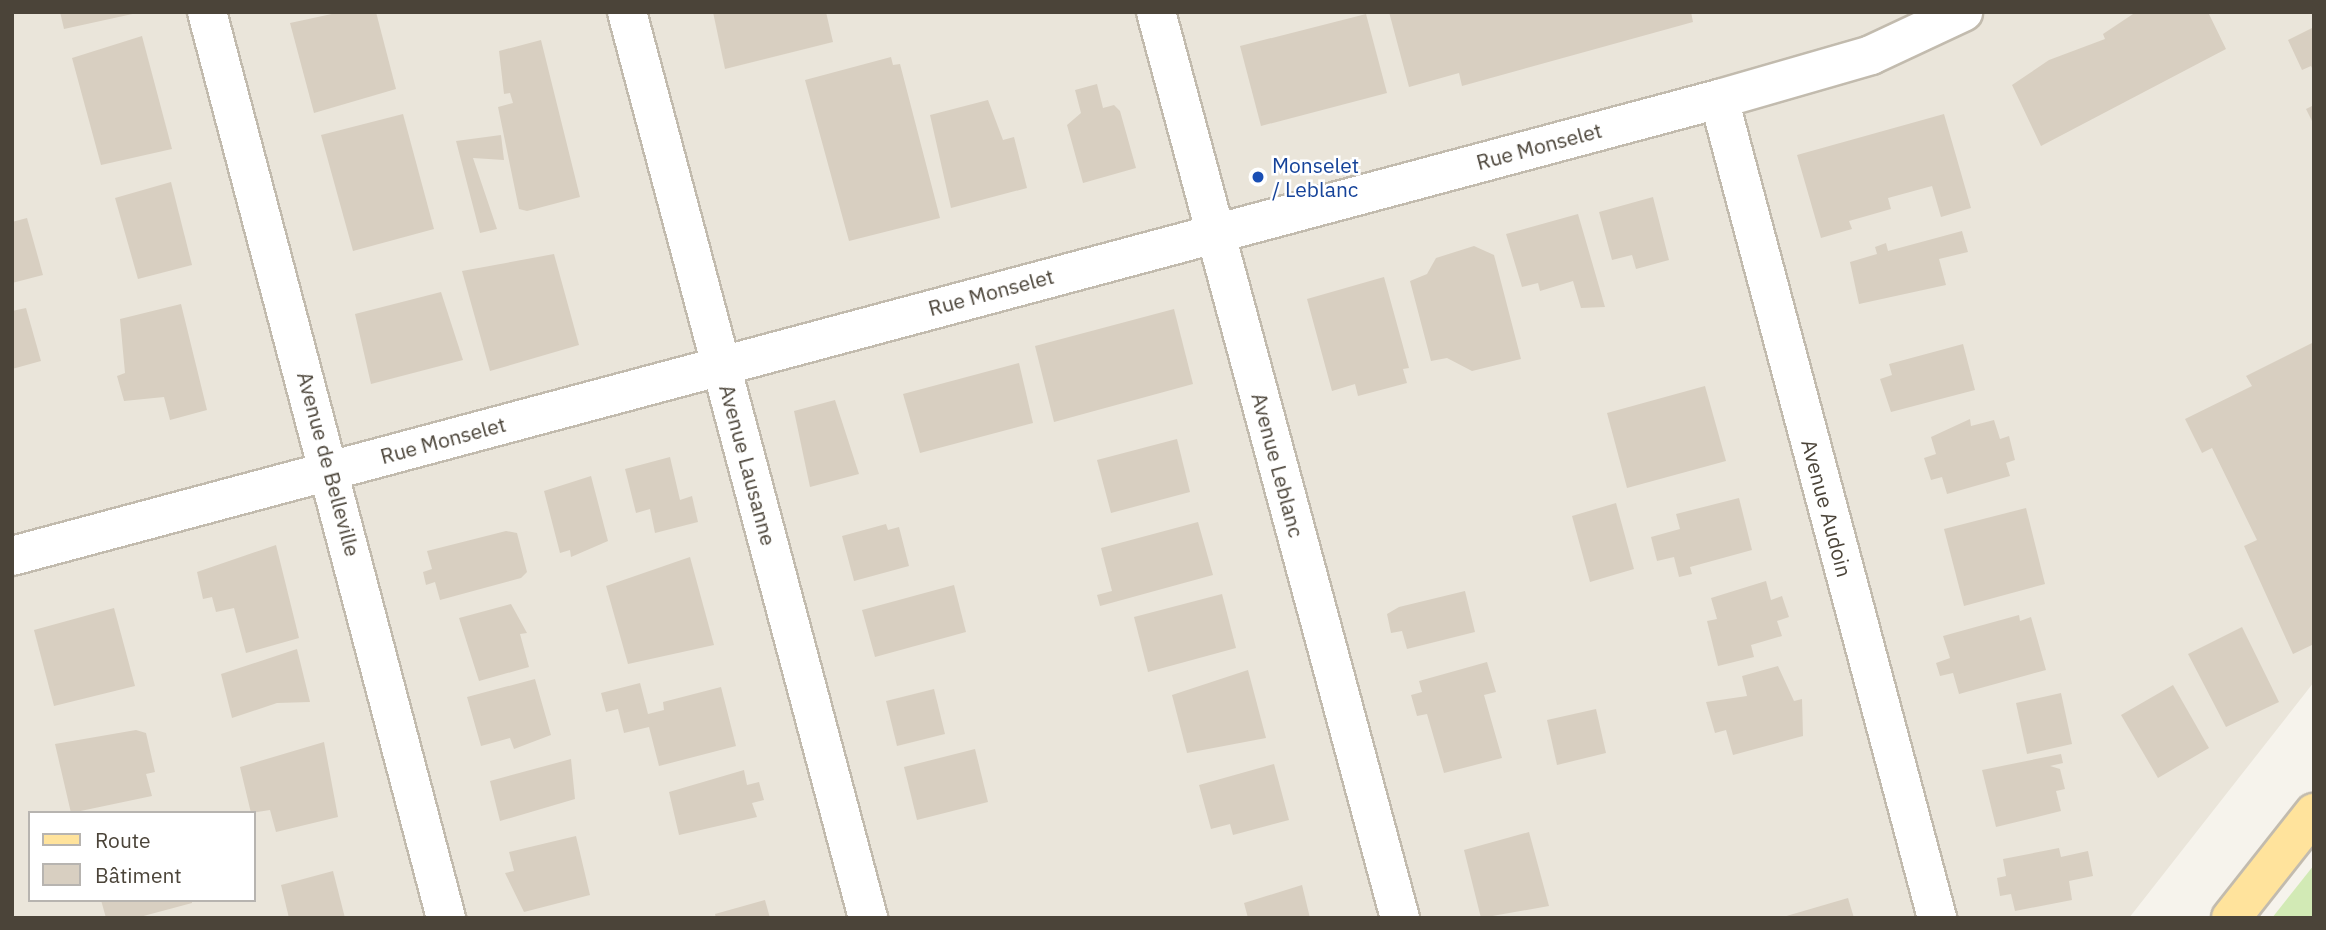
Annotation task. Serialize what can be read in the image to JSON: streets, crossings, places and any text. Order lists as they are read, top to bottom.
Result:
{
  "streets": {
    "street": [
      "Rue Monselet",
      "Avenue de Belleville",
      "Avenue Lausanne",
      "Avenue Leblanc",
      "Avenue Audoin"
    ]
  },
  "crossings": [
    ["Rue Monselet", "Avenue de Belleville"],
    ["Rue Monselet", "Avenue Lausanne"],
    ["Rue Monselet", "Avenue Leblanc"],
    ["Rue Monselet", "Avenue Audoin"]
  ],
  "places": ["Monselet / Leblanc"],
  "legend": ["Route", "Bâtiment"]
}
